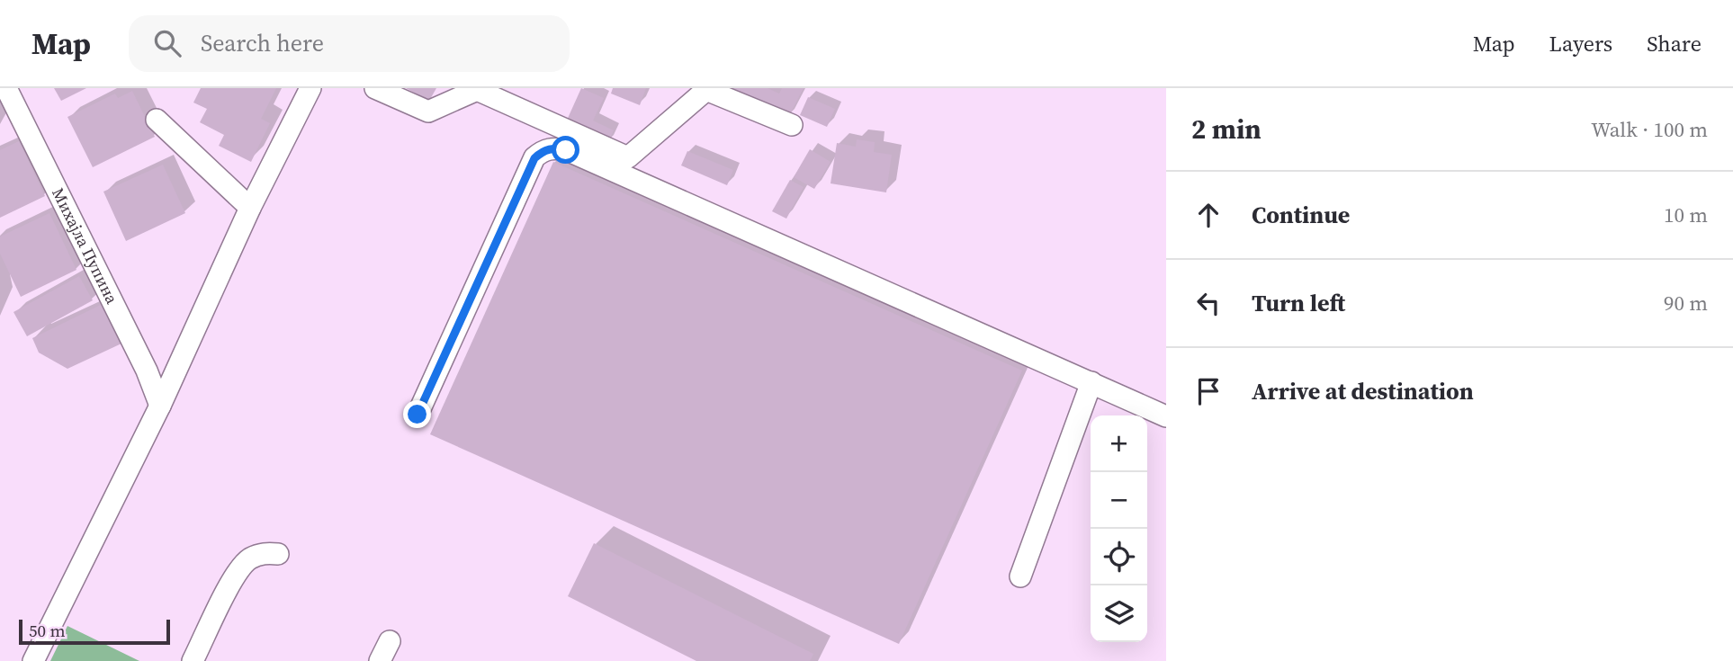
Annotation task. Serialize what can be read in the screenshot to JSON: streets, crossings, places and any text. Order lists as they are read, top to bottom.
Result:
{
  "streets": {
    "street": ["Михајла Пупина"]
  },
  "scale_bar": "50 m",
  "page": {
    "header": "Map",
    "search": "Search here",
    "nav": ["Map", "Layers", "Share"],
    "heading": ["2 min", "Walk · 100 m"],
    "list": [
      ["Continue", "10 m"],
      ["Turn left", "90 m"],
      "Arrive at destination"
    ],
    "map_buttons": ["+", "−"],
    "scale": "50 m"
  }
}
